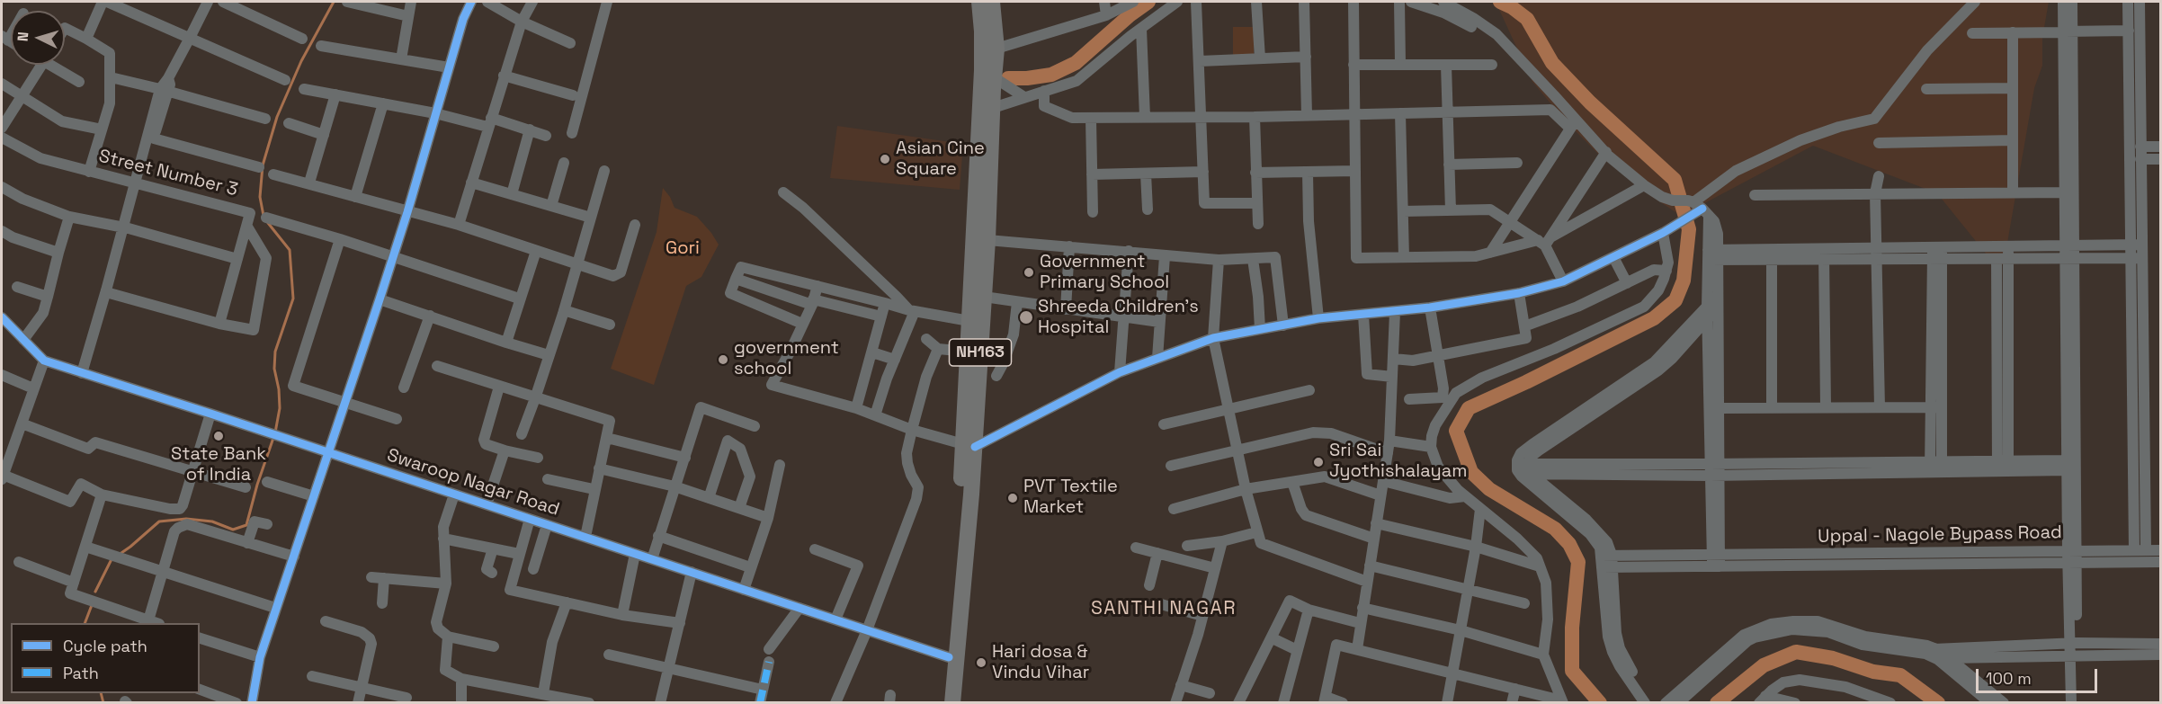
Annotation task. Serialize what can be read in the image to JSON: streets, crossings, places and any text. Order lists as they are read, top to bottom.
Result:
{
  "streets": {
    "highway": ["NH163"],
    "street": ["Street Number 3", "Swaroop Nagar Road", "Uppal - Nagole Bypass Road"]
  },
  "crossings": [
    ["NH163", "Swaroop Nagar Road"]
  ],
  "districts": ["SANTHI NAGAR"],
  "parks": ["Gori"],
  "places": [
    "Asian Cine Square",
    "Government Primary School",
    "Shreeda Children's Hospital",
    "government school",
    "State Bank of India",
    "Sri Sai Jyothishalayam",
    "PVT Textile Market",
    "Hari dosa & Vindu Vihar"
  ],
  "legend": ["Cycle path", "Path"],
  "scale_bar": "100 m",
  "north": "left"
}
